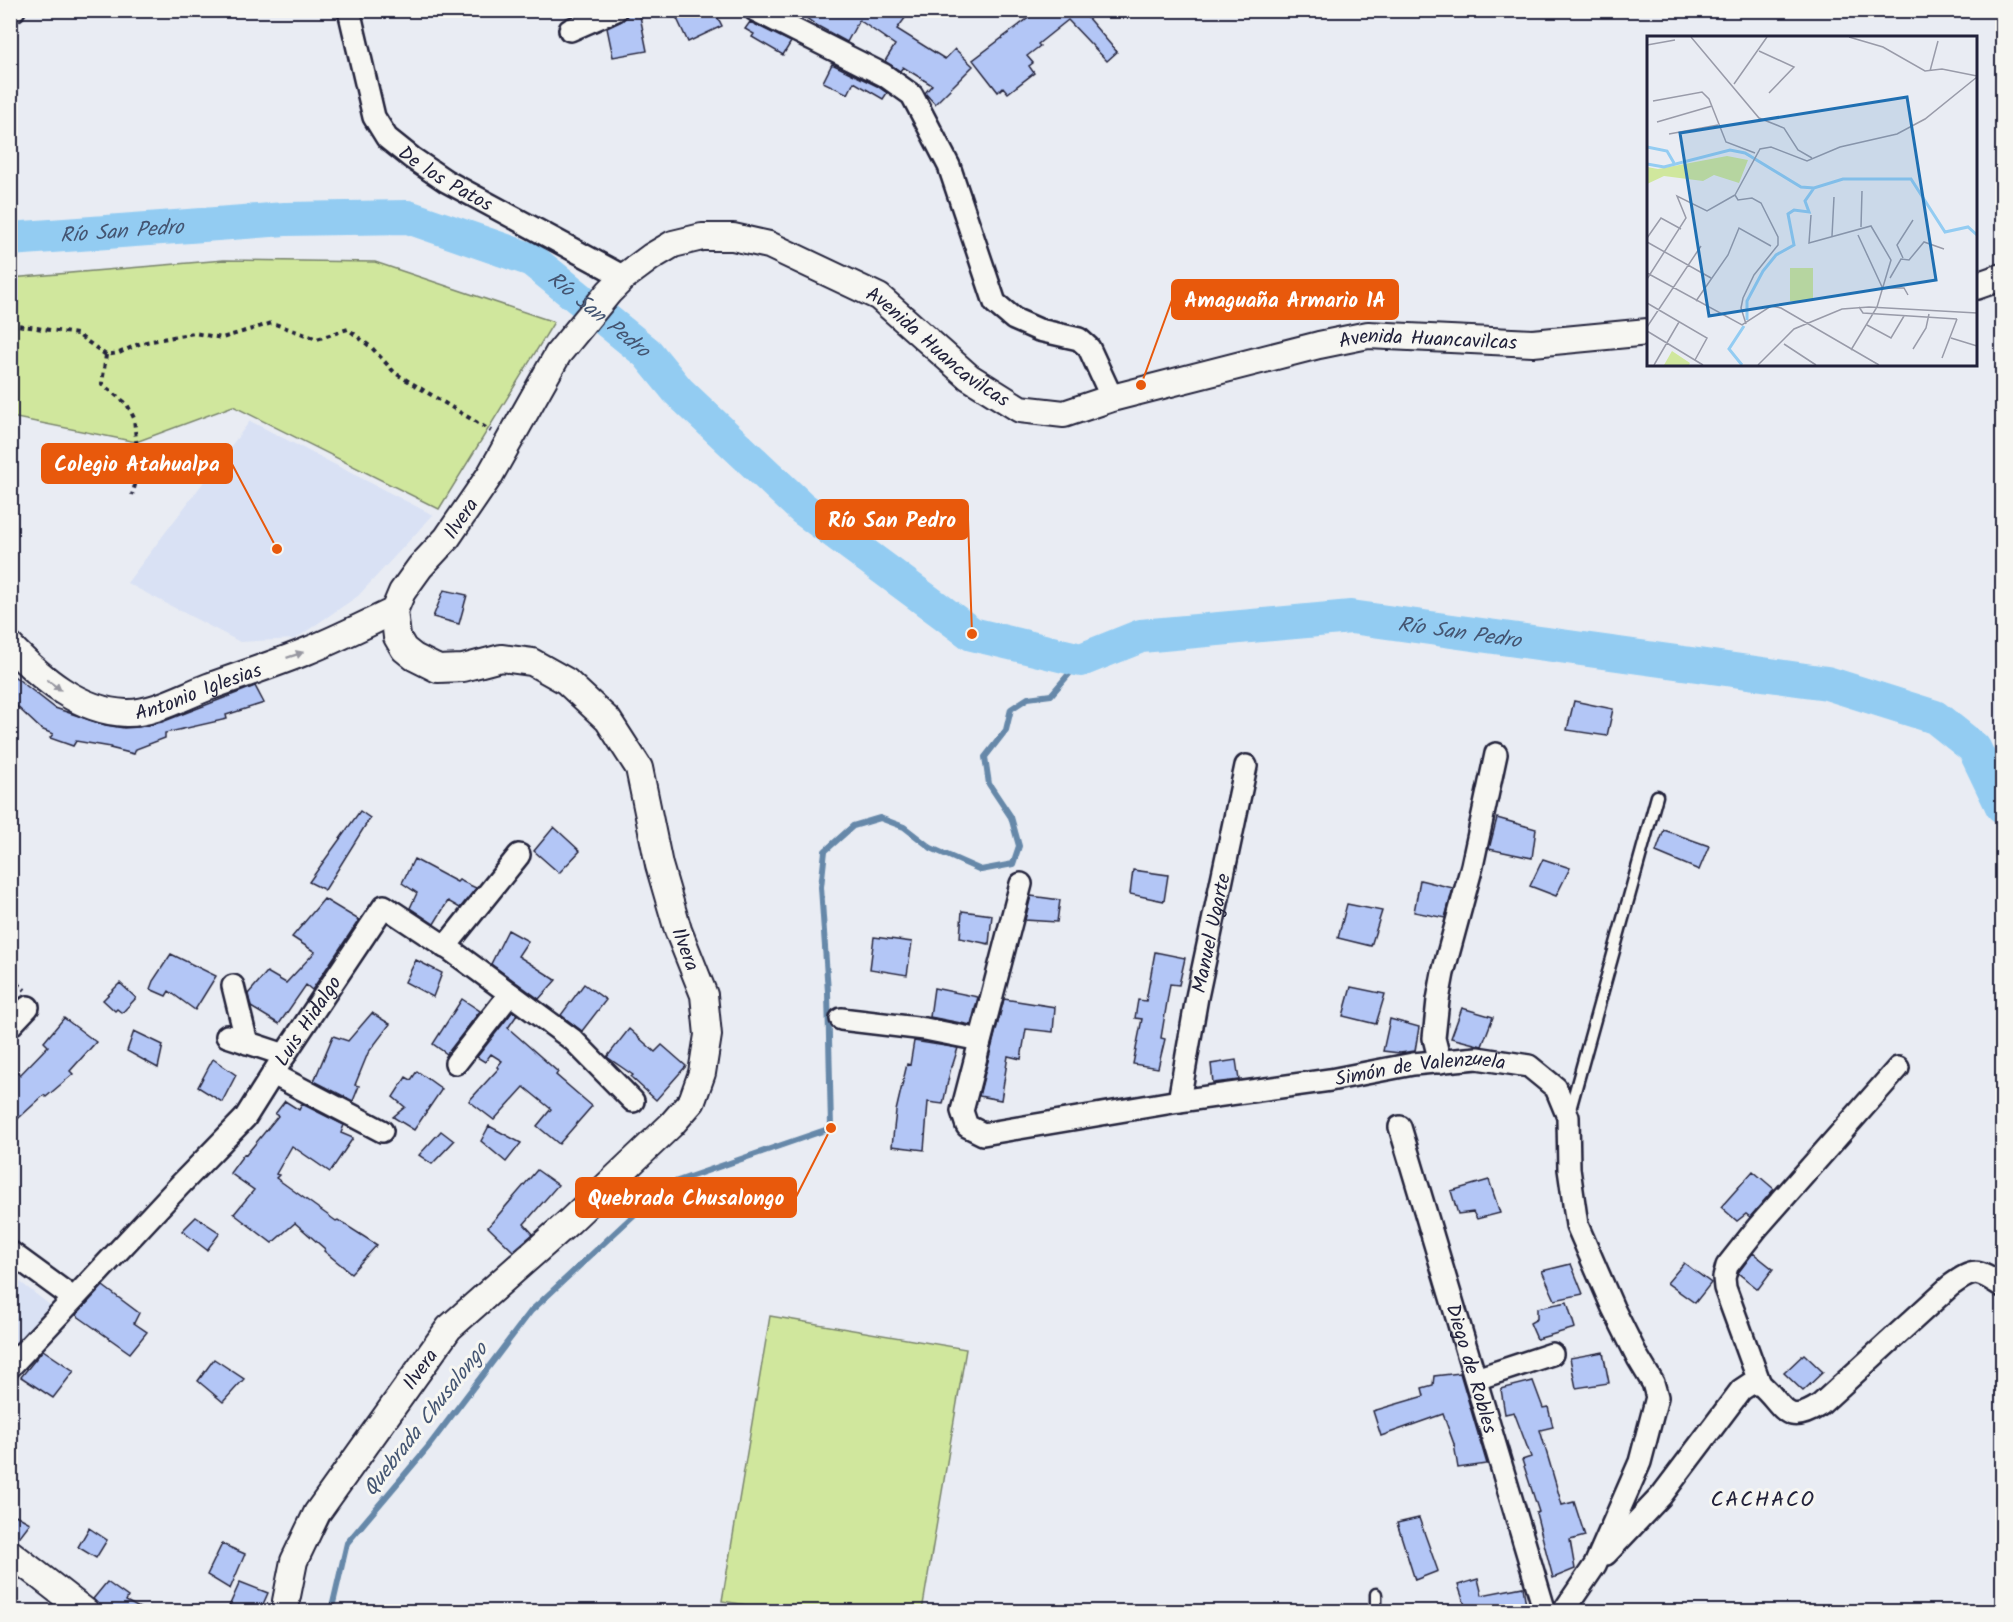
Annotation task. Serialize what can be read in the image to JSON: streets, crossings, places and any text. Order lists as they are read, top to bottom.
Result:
{
  "streets": {
    "street": [
      "De los Patos",
      "Avenida Huancavilcas",
      "Ilvera",
      "Antonio Iglesias",
      "Manuel Ugarte",
      "Luis Hidalgo",
      "Simón de Valenzuela",
      "Diego de Robles"
    ]
  },
  "crossings": [
    ["De los Patos", "Avenida Huancavilcas"],
    ["Avenida Huancavilcas", "Ilvera"],
    ["Ilvera", "Antonio Iglesias"],
    ["Manuel Ugarte", "Simón de Valenzuela"]
  ],
  "one_way": ["Antonio Iglesias"],
  "districts": ["CACHACO"],
  "water": ["Río San Pedro", "Quebrada Chusalongo"],
  "places": [
    "Amaguaña Armario 1A",
    "Colegio Atahualpa",
    "Río San Pedro",
    "Quebrada Chusalongo"
  ]
}
